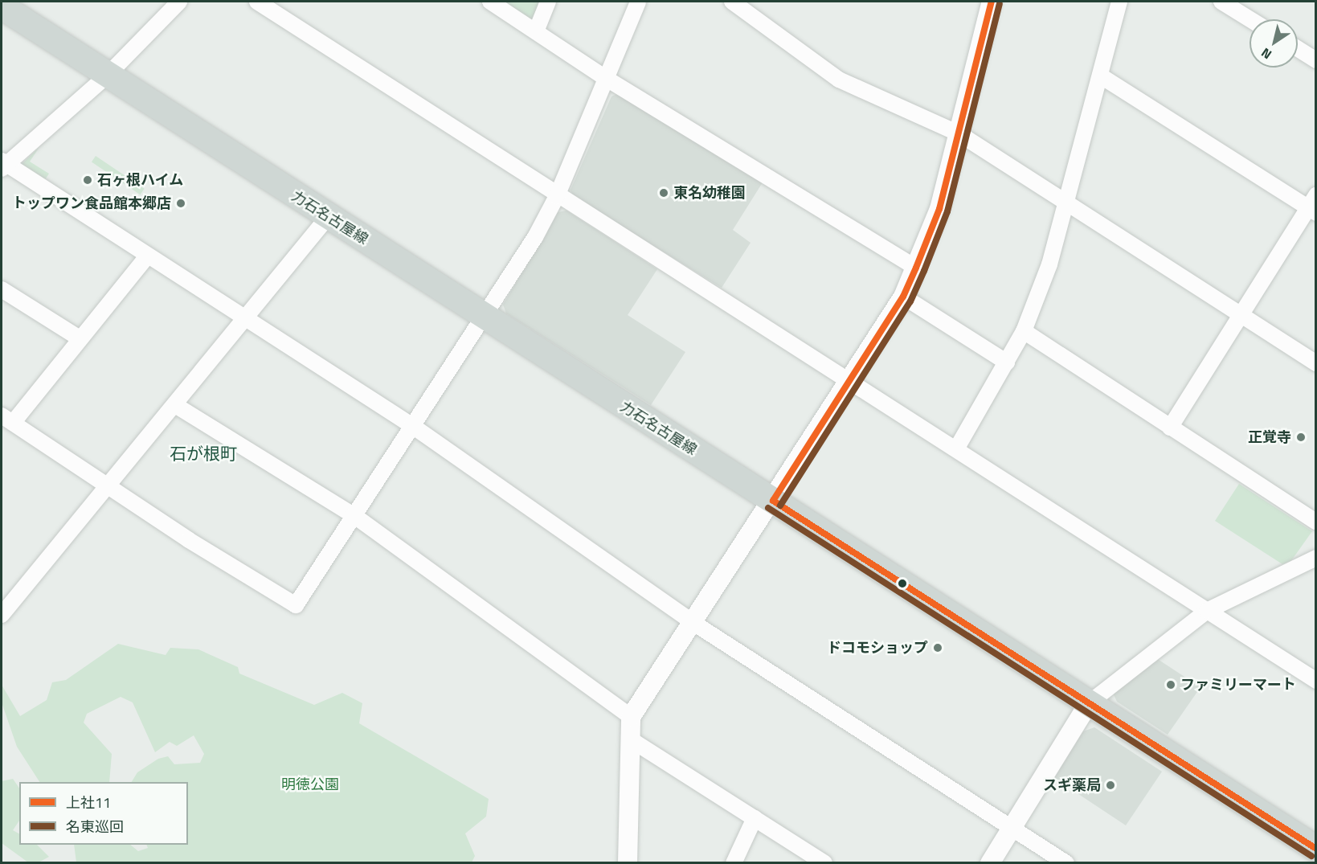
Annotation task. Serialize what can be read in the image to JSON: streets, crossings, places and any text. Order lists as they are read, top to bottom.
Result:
{
  "streets": {
    "main road": ["力石名古屋線"]
  },
  "districts": ["石が根町"],
  "parks": ["明徳公園"],
  "places": [
    "石ヶ根ハイム",
    "東名幼稚園",
    "トップワン食品館本郷店",
    "正覚寺",
    "ドコモショップ",
    "ファミリーマート",
    "スギ薬局"
  ],
  "lines": ["transit line 上社11", "transit line 名東巡回"],
  "legend": ["上社11", "名東巡回"],
  "north": "bottom left"
}
